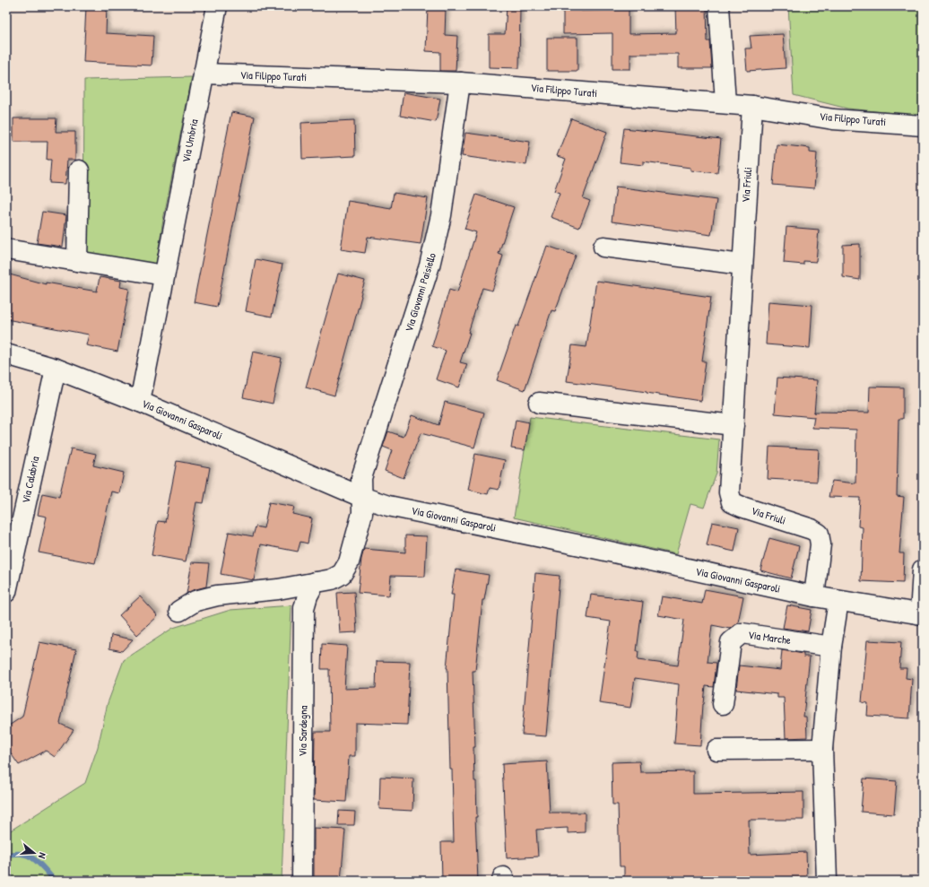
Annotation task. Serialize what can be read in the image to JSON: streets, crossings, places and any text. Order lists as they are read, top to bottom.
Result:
{
  "streets": {
    "street": [
      "Via Filippo Turati",
      "Via Umbria",
      "Via Friuli",
      "Via Giovanni Paisiello",
      "Via Giovanni Gasparoli",
      "Via Calabria",
      "Via Marche",
      "Via Sardegna"
    ]
  },
  "crossings": [
    ["Via Filippo Turati", "Via Umbria"],
    ["Via Filippo Turati", "Via Friuli"],
    ["Via Filippo Turati", "Via Giovanni Paisiello"],
    ["Via Umbria", "Via Giovanni Gasparoli"],
    ["Via Friuli", "Via Giovanni Gasparoli"],
    ["Via Giovanni Paisiello", "Via Giovanni Gasparoli"],
    ["Via Giovanni Gasparoli", "Via Calabria"]
  ],
  "north": "right"
}
